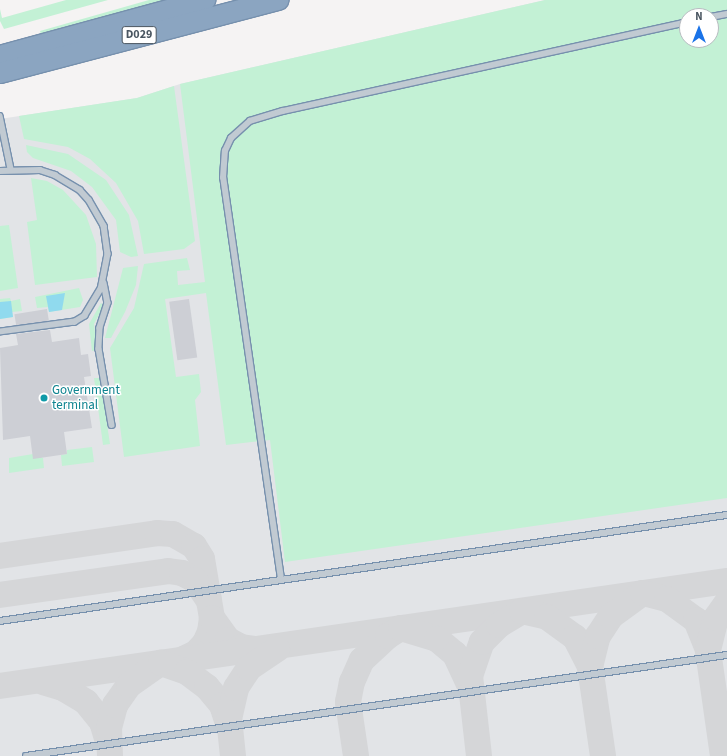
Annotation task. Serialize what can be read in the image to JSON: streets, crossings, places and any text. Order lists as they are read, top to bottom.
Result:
{
  "streets": {
    "highway": ["D029"]
  },
  "places": ["Government terminal"],
  "north": "top"
}
